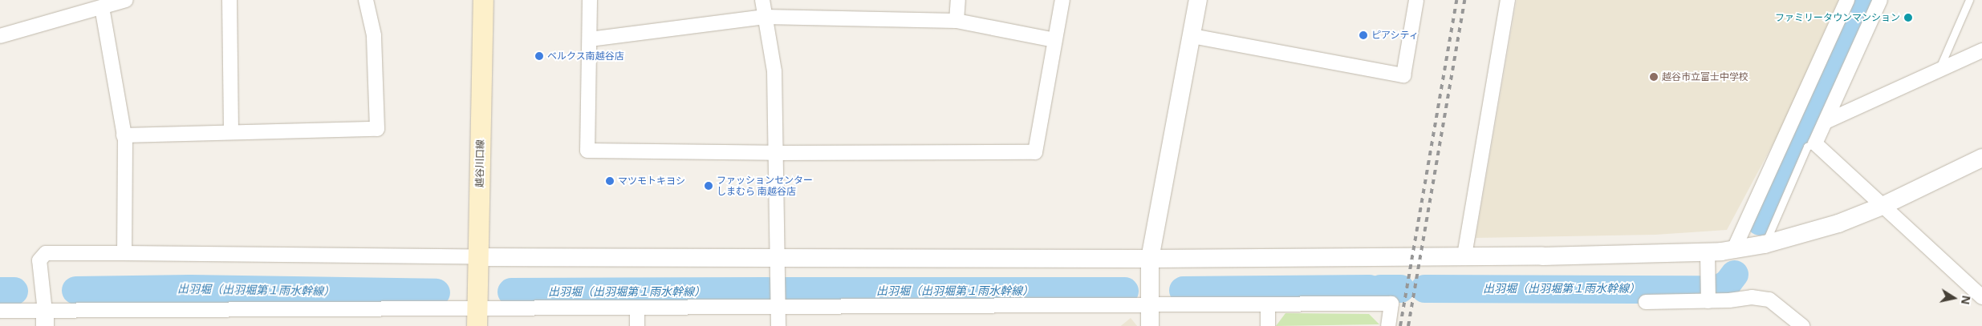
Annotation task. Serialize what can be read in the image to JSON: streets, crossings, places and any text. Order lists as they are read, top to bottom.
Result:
{
  "streets": {
    "main road": ["越谷川口線"]
  },
  "water": ["出羽堀（出羽堀第１雨水幹線）"],
  "places": [
    "ファミリータウンマンション",
    "ピアシティ",
    "ベルクス南越谷店",
    "越谷市立富士中学校",
    "マツモトキヨシ",
    "ファッションセンター しまむら 南越谷店"
  ],
  "north": "right"
}
